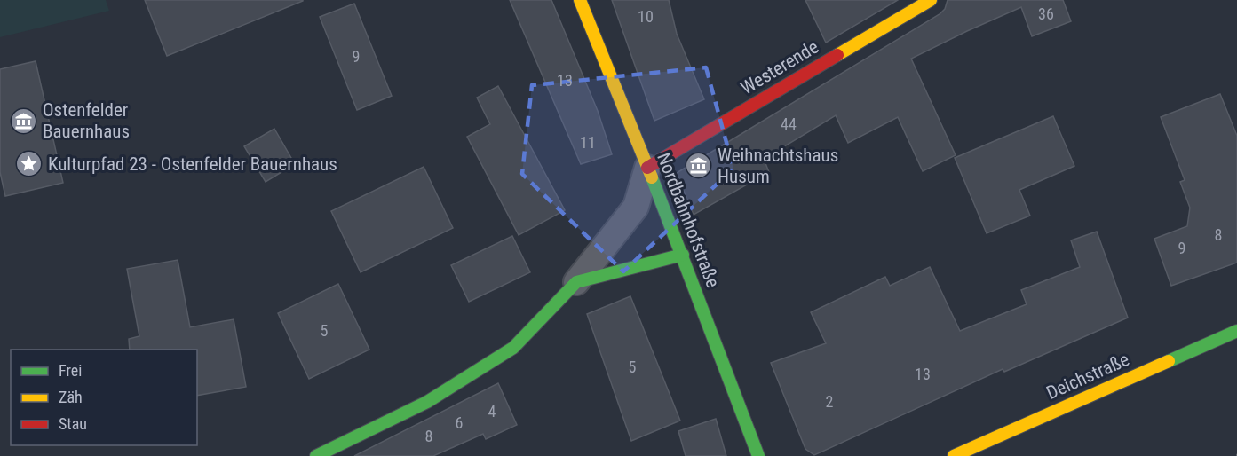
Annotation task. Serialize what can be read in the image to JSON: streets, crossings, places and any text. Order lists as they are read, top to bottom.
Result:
{
  "streets": {
    "street": ["Westerende", "Nordbahnhofstraße", "Deichstraße"]
  },
  "crossings": [
    ["Westerende", "Nordbahnhofstraße"]
  ],
  "places": {
    "museum": ["Ostenfelder Bauernhaus", "Weihnachtshaus Husum"],
    "place": ["Kulturpfad 23 - Ostenfelder Bauernhaus"]
  },
  "house_numbers": [
    "36",
    "10",
    "9",
    "13",
    "44",
    "11",
    "8",
    "9",
    "5",
    "5",
    "13",
    "2",
    "4",
    "6",
    "8"
  ],
  "legend": ["Frei", "Zäh", "Stau"]
}
